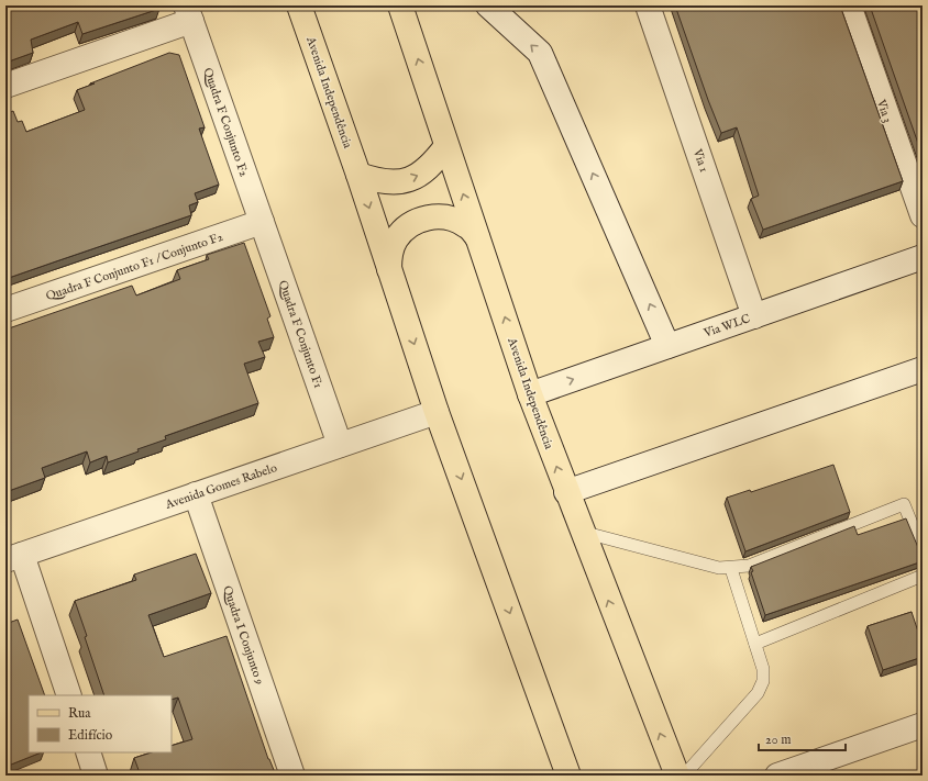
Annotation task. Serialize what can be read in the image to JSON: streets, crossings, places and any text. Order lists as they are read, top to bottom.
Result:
{
  "streets": {
    "main road": ["Avenida Independência"],
    "street": [
      "Via 3",
      "Quadra F Conjunto F2",
      "Via 1",
      "Quadra F Conjunto F1 / Conjunto F2",
      "Via WLC",
      "Quadra F Conjunto F1",
      "Avenida Gomes Rabelo",
      "Quadra I Conjunto 9"
    ]
  },
  "crossings": [
    ["Avenida Independência", "Via WLC"],
    ["Avenida Independência", "Avenida Gomes Rabelo"],
    ["Quadra F Conjunto F2", "Quadra F Conjunto F1 / Conjunto F2"],
    ["Quadra F Conjunto F2", "Quadra F Conjunto F1"],
    ["Via 1", "Via WLC"],
    ["Quadra F Conjunto F1 / Conjunto F2", "Quadra F Conjunto F1"],
    ["Quadra F Conjunto F1", "Avenida Gomes Rabelo"],
    ["Avenida Gomes Rabelo", "Quadra I Conjunto 9"]
  ],
  "legend": ["Rua", "Edifício"],
  "scale_bar": "20 m"
}
